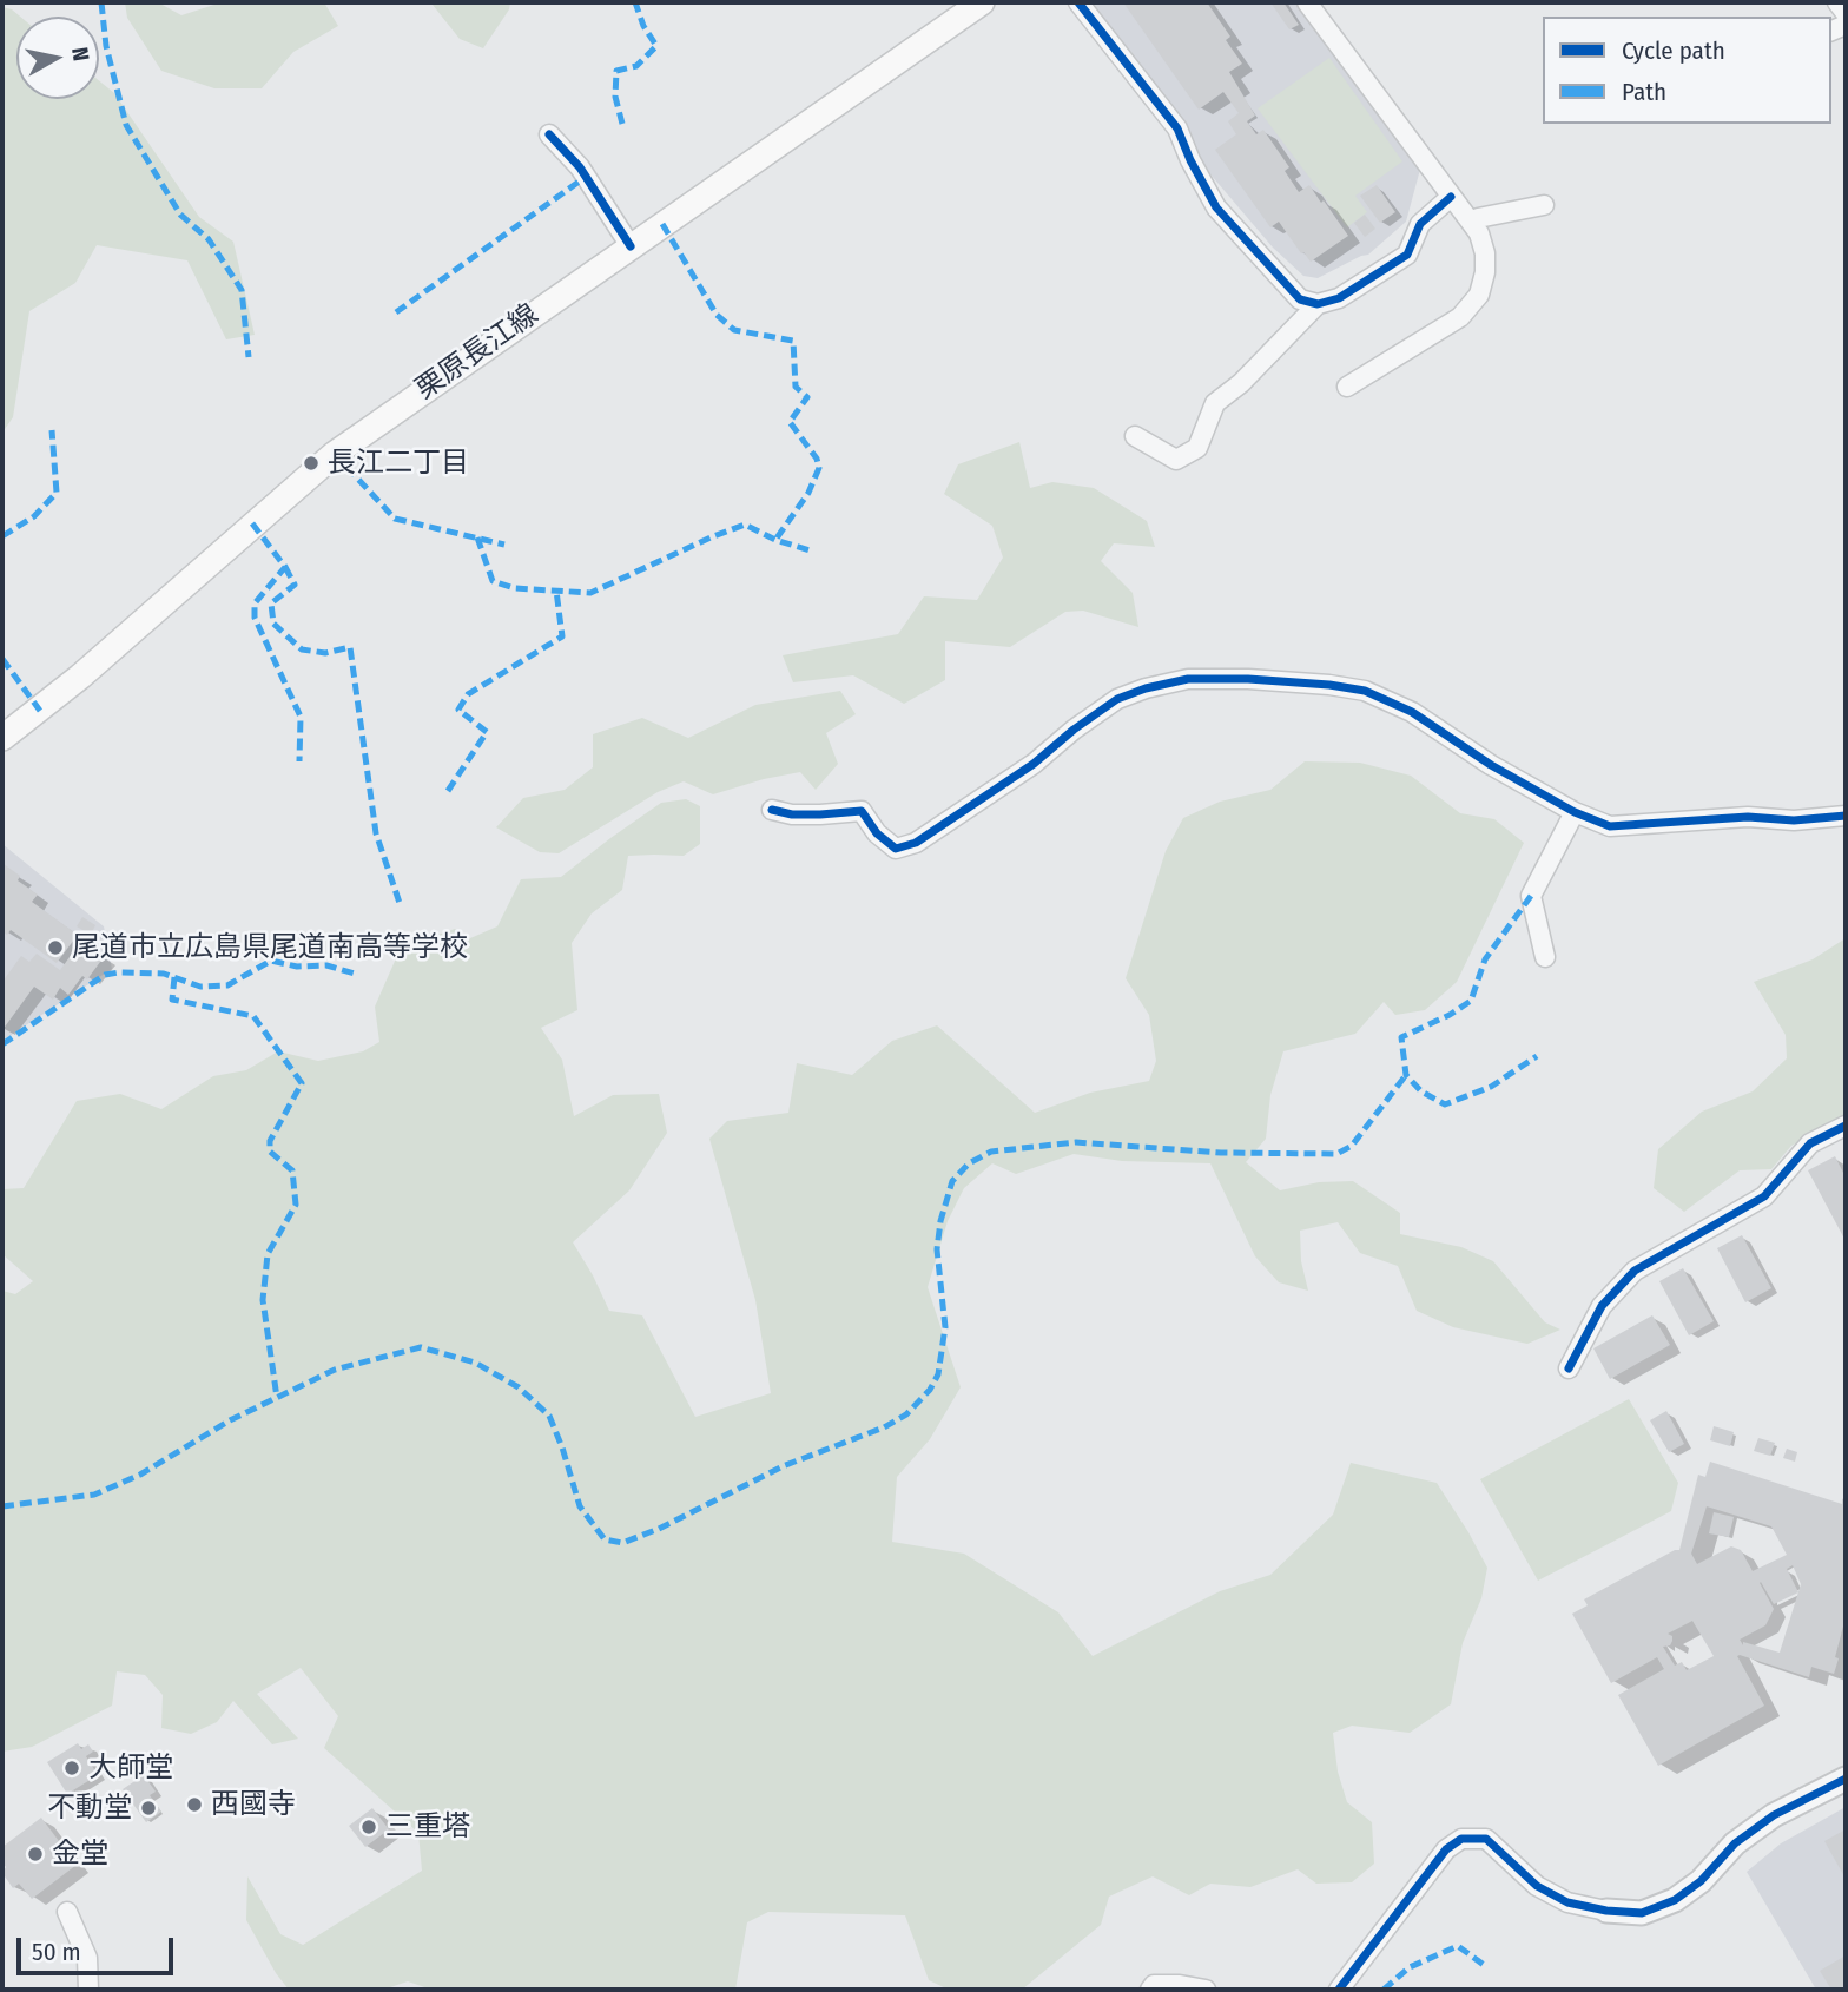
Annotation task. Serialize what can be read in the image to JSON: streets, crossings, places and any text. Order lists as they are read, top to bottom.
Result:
{
  "streets": {
    "main road": ["栗原長江線"]
  },
  "places": [
    "長江二丁目",
    "尾道市立広島県尾道南高等学校",
    "大師堂",
    "西國寺",
    "不動堂",
    "三重塔",
    "金堂"
  ],
  "legend": ["Cycle path", "Path"],
  "scale_bar": "50 m",
  "north": "right"
}
